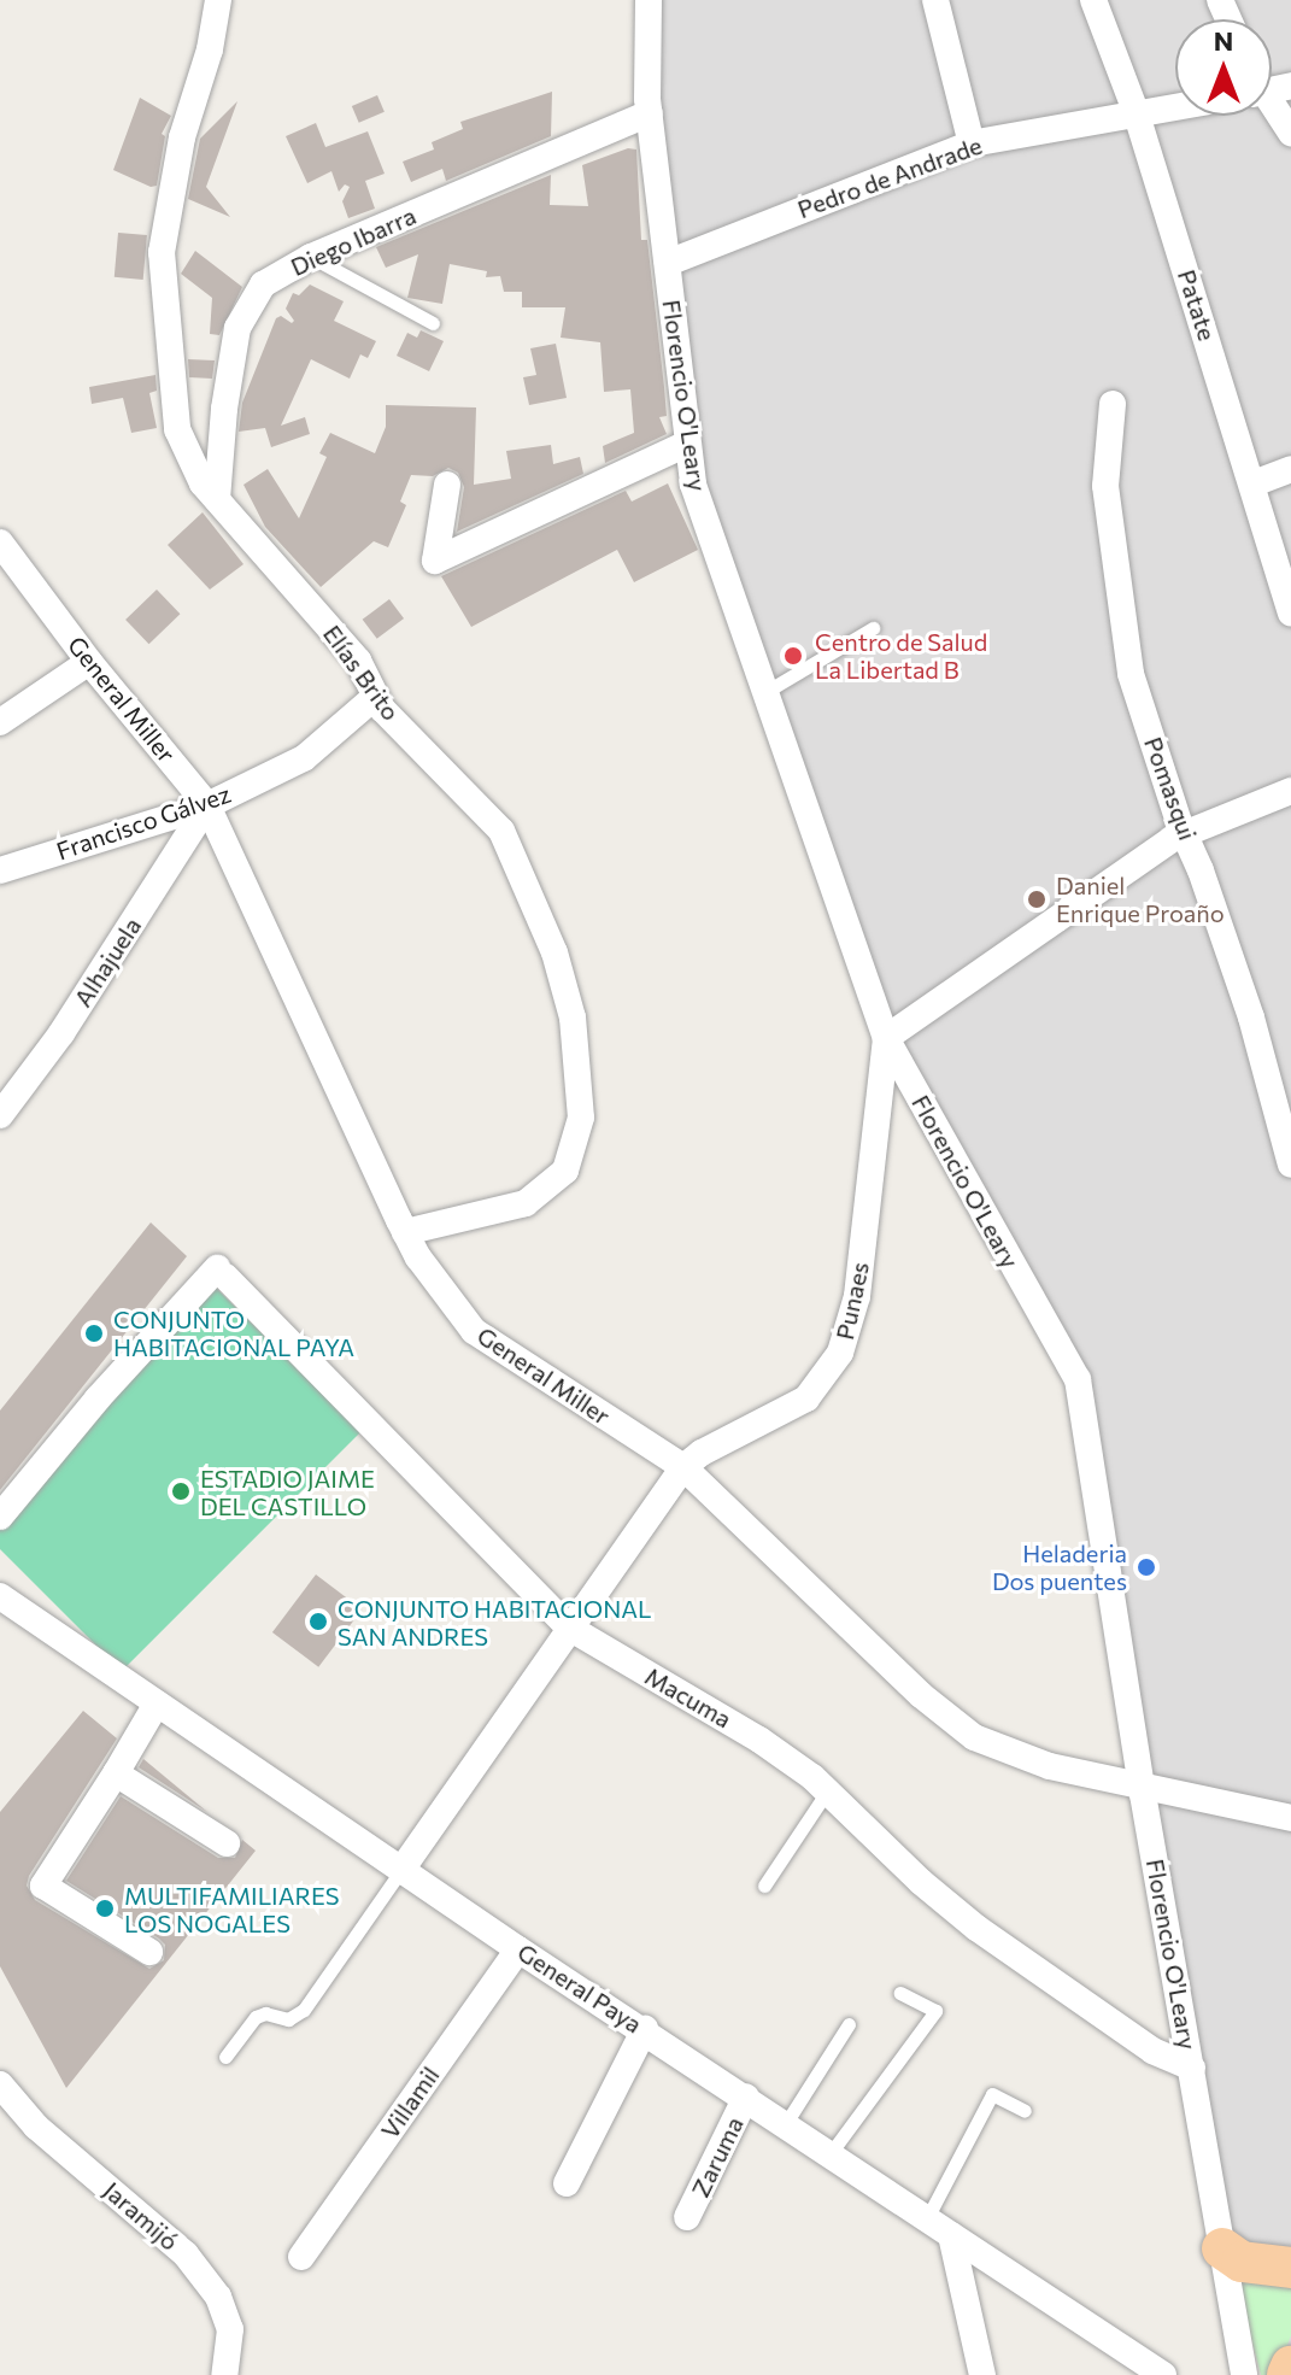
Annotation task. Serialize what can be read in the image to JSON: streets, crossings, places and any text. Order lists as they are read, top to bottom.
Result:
{
  "streets": {
    "street": [
      "Pedro de Andrade",
      "Diego Ibarra",
      "Patate",
      "Florencio O'Leary",
      "Elías Brito",
      "General Miller",
      "Pomasqui",
      "Francisco Gálvez",
      "Alhajuela",
      "Punaes",
      "Macuma",
      "General Paya",
      "Villamil",
      "Zaruma",
      "Jaramijó"
    ]
  },
  "crossings": [
    ["Pedro de Andrade", "Patate"],
    ["Pedro de Andrade", "Florencio O'Leary"],
    ["Diego Ibarra", "Florencio O'Leary"],
    ["Diego Ibarra", "Elías Brito"],
    ["Florencio O'Leary", "General Miller"],
    ["Florencio O'Leary", "Punaes"],
    ["Florencio O'Leary", "Macuma"],
    ["Elías Brito", "General Miller"],
    ["Elías Brito", "Francisco Gálvez"],
    ["General Miller", "Francisco Gálvez"],
    ["General Miller", "Alhajuela"],
    ["General Miller", "Punaes"],
    ["Francisco Gálvez", "Alhajuela"],
    ["Punaes", "Macuma"],
    ["Punaes", "General Paya"],
    ["General Paya", "Villamil"],
    ["General Paya", "Zaruma"]
  ],
  "places": [
    "Centro de Salud La Libertad B",
    "Daniel Enrique Proaño",
    "CONJUNTO HABITACIONAL PAYA",
    "ESTADIO JAIME DEL CASTILLO",
    "Heladeria Dos puentes",
    "CONJUNTO HABITACIONAL SAN ANDRES",
    "MULTIFAMILIARES LOS NOGALES"
  ],
  "north": "top"
}
